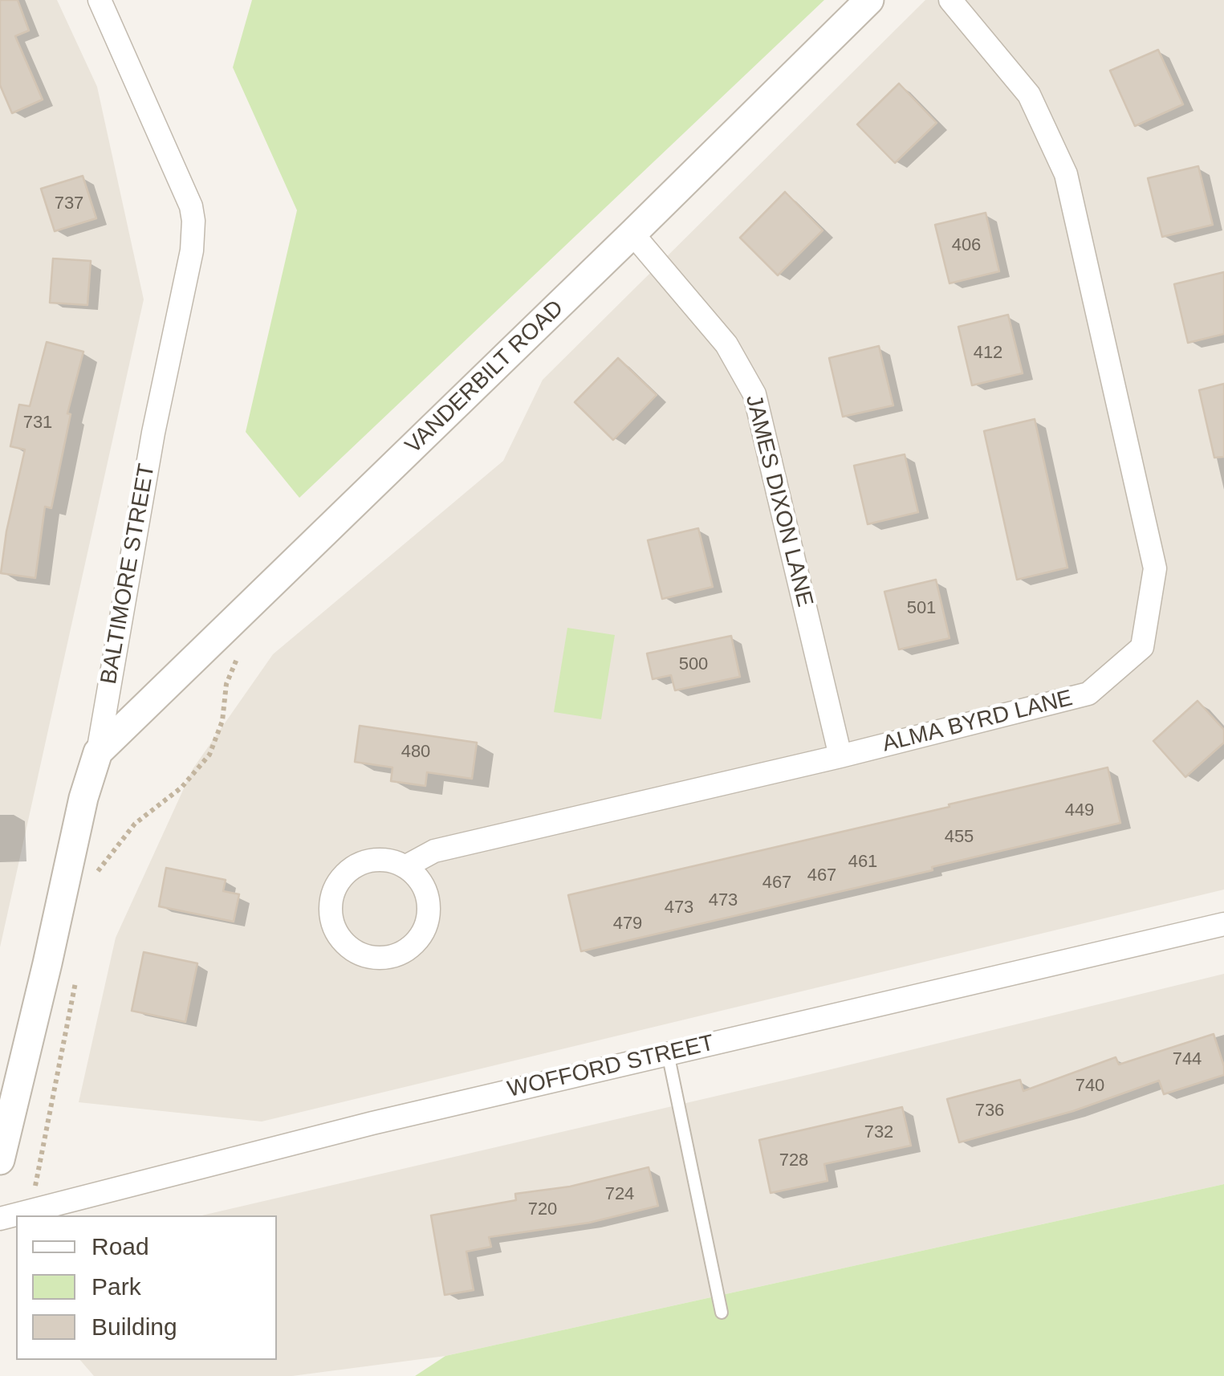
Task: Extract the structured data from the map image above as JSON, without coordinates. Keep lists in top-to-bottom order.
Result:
{
  "streets": {
    "street": [
      "VANDERBILT ROAD",
      "JAMES DIXON LANE",
      "BALTIMORE STREET",
      "ALMA BYRD LANE",
      "WOFFORD STREET"
    ]
  },
  "crossings": [
    ["VANDERBILT ROAD", "JAMES DIXON LANE"],
    ["VANDERBILT ROAD", "BALTIMORE STREET"],
    ["JAMES DIXON LANE", "ALMA BYRD LANE"]
  ],
  "house_numbers": [
    "737",
    "406",
    "412",
    "731",
    "501",
    "500",
    "480",
    "449",
    "455",
    "461",
    "467",
    "467",
    "473",
    "473",
    "479",
    "744",
    "740",
    "736",
    "732",
    "728",
    "724",
    "720"
  ],
  "legend": ["Road", "Park", "Building"]
}
